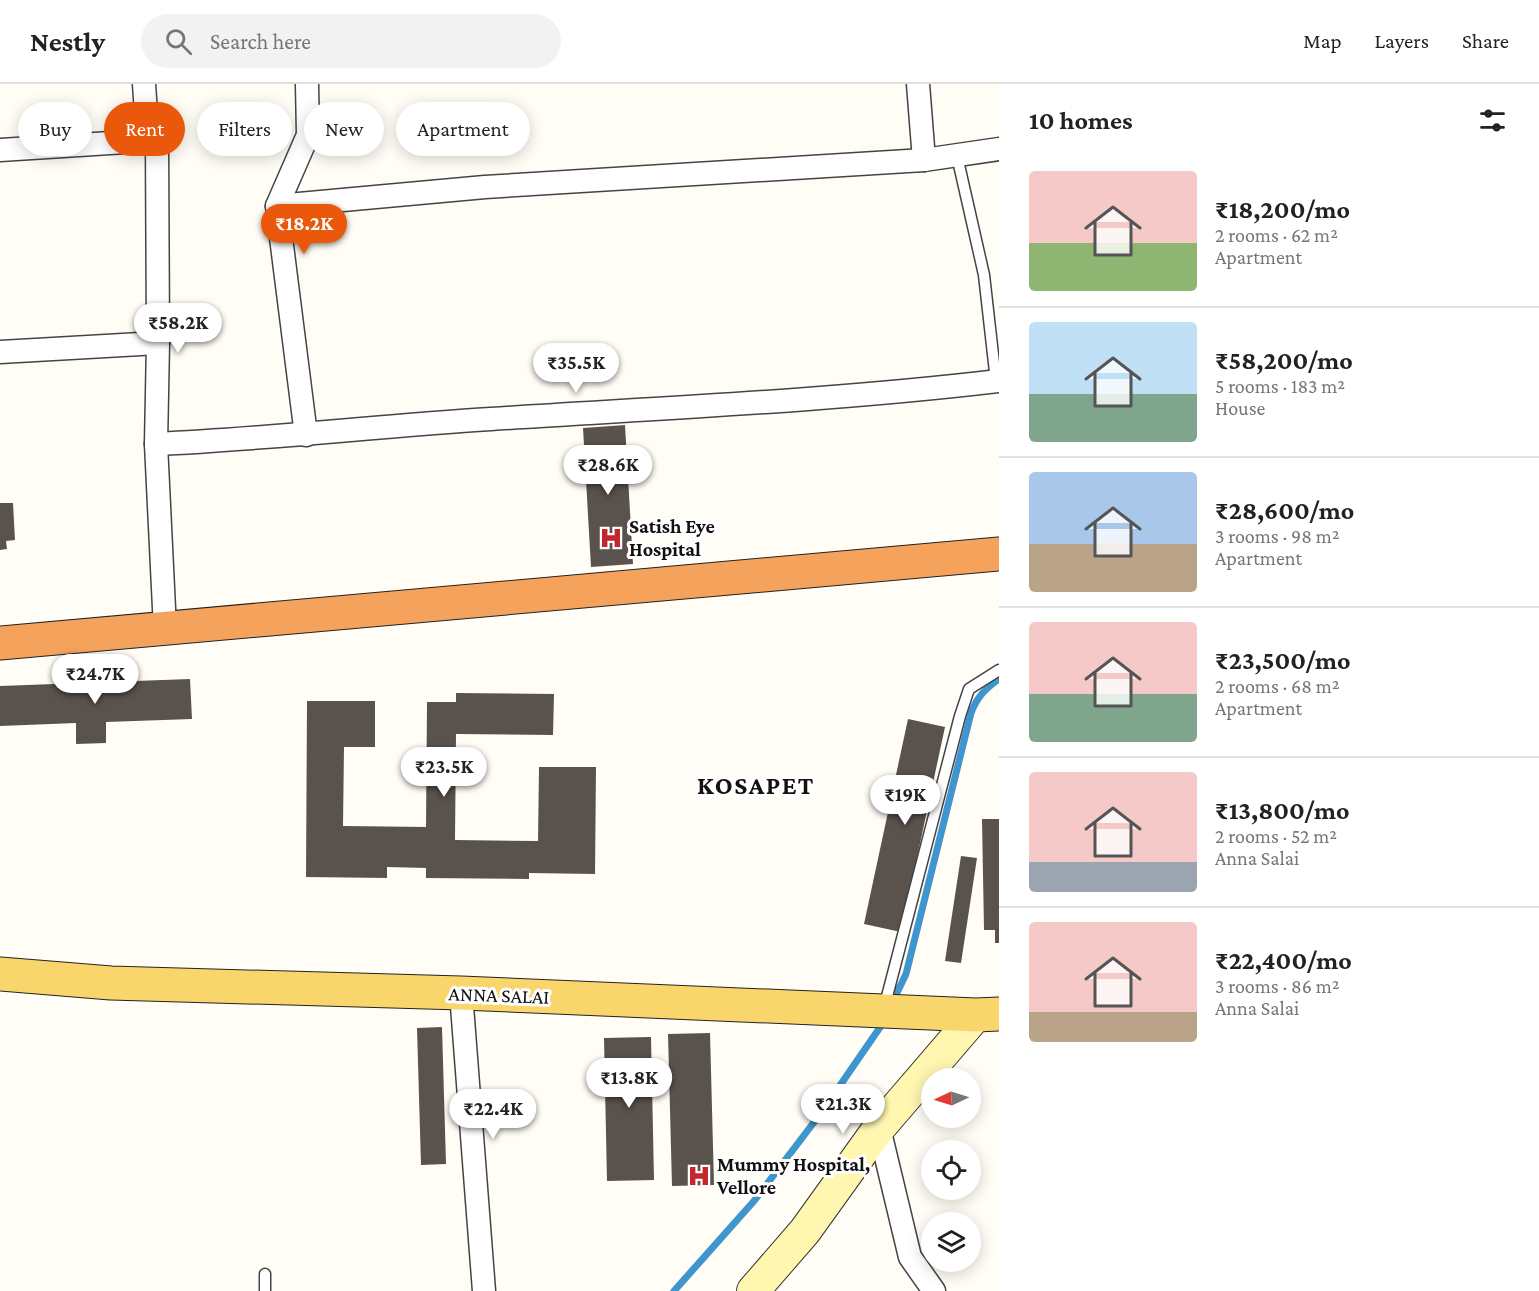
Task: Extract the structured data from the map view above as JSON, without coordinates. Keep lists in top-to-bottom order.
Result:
{
  "streets": {
    "main road": ["ANNA SALAI"]
  },
  "districts": ["KOSAPET"],
  "places": {
    "hospital": ["Satish Eye Hospital", "Mummy Hospital, Vellore"]
  },
  "north": "left",
  "page": {
    "header": "Nestly",
    "search": "Search here",
    "nav": ["Map", "Layers", "Share"],
    "heading": "10 homes",
    "chip": [
      "Buy",
      "Rent",
      "Filters",
      "New",
      "Apartment"
    ],
    "list": [
      {
        "name": "₹18,200/mo",
        "note": "2 rooms · 62 m² · Apartment"
      },
      {
        "name": "₹58,200/mo",
        "note": "5 rooms · 183 m² · House"
      },
      {
        "name": "₹28,600/mo",
        "note": "3 rooms · 98 m² · Apartment"
      },
      {
        "name": "₹23,500/mo",
        "note": "2 rooms · 68 m² · Apartment"
      },
      {
        "name": "₹13,800/mo",
        "note": "2 rooms · 52 m² · Anna Salai"
      },
      {
        "name": "₹22,400/mo",
        "note": "3 rooms · 86 m² · Anna Salai"
      }
    ],
    "price": [
      "₹18.2K",
      "₹58.2K",
      "₹35.5K",
      "₹28.6K",
      "₹24.7K",
      "₹23.5K",
      "₹19K",
      "₹13.8K",
      "₹21.3K",
      "₹22.4K"
    ]
  }
}
